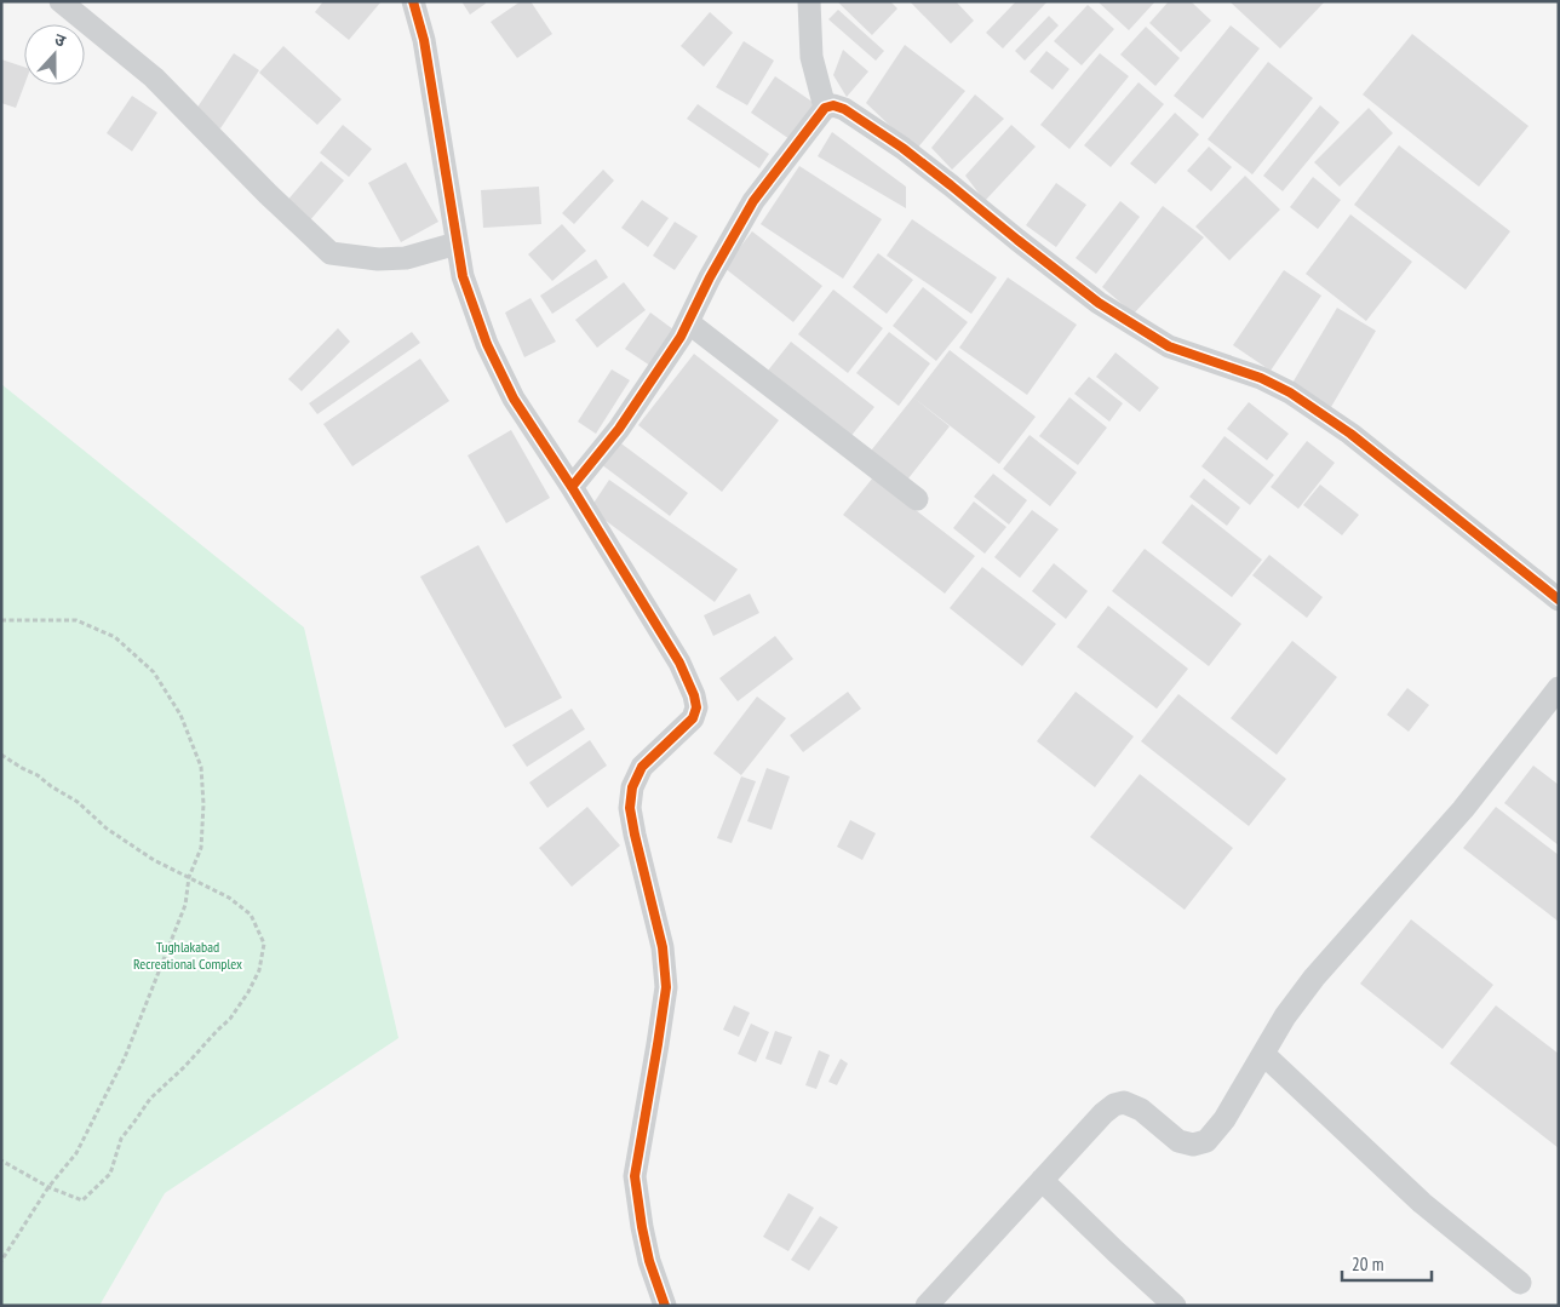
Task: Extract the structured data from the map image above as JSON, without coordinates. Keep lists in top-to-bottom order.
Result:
{
  "parks": ["Tughlakabad Recreational Complex"],
  "scale_bar": "20 m",
  "north": "top"
}
